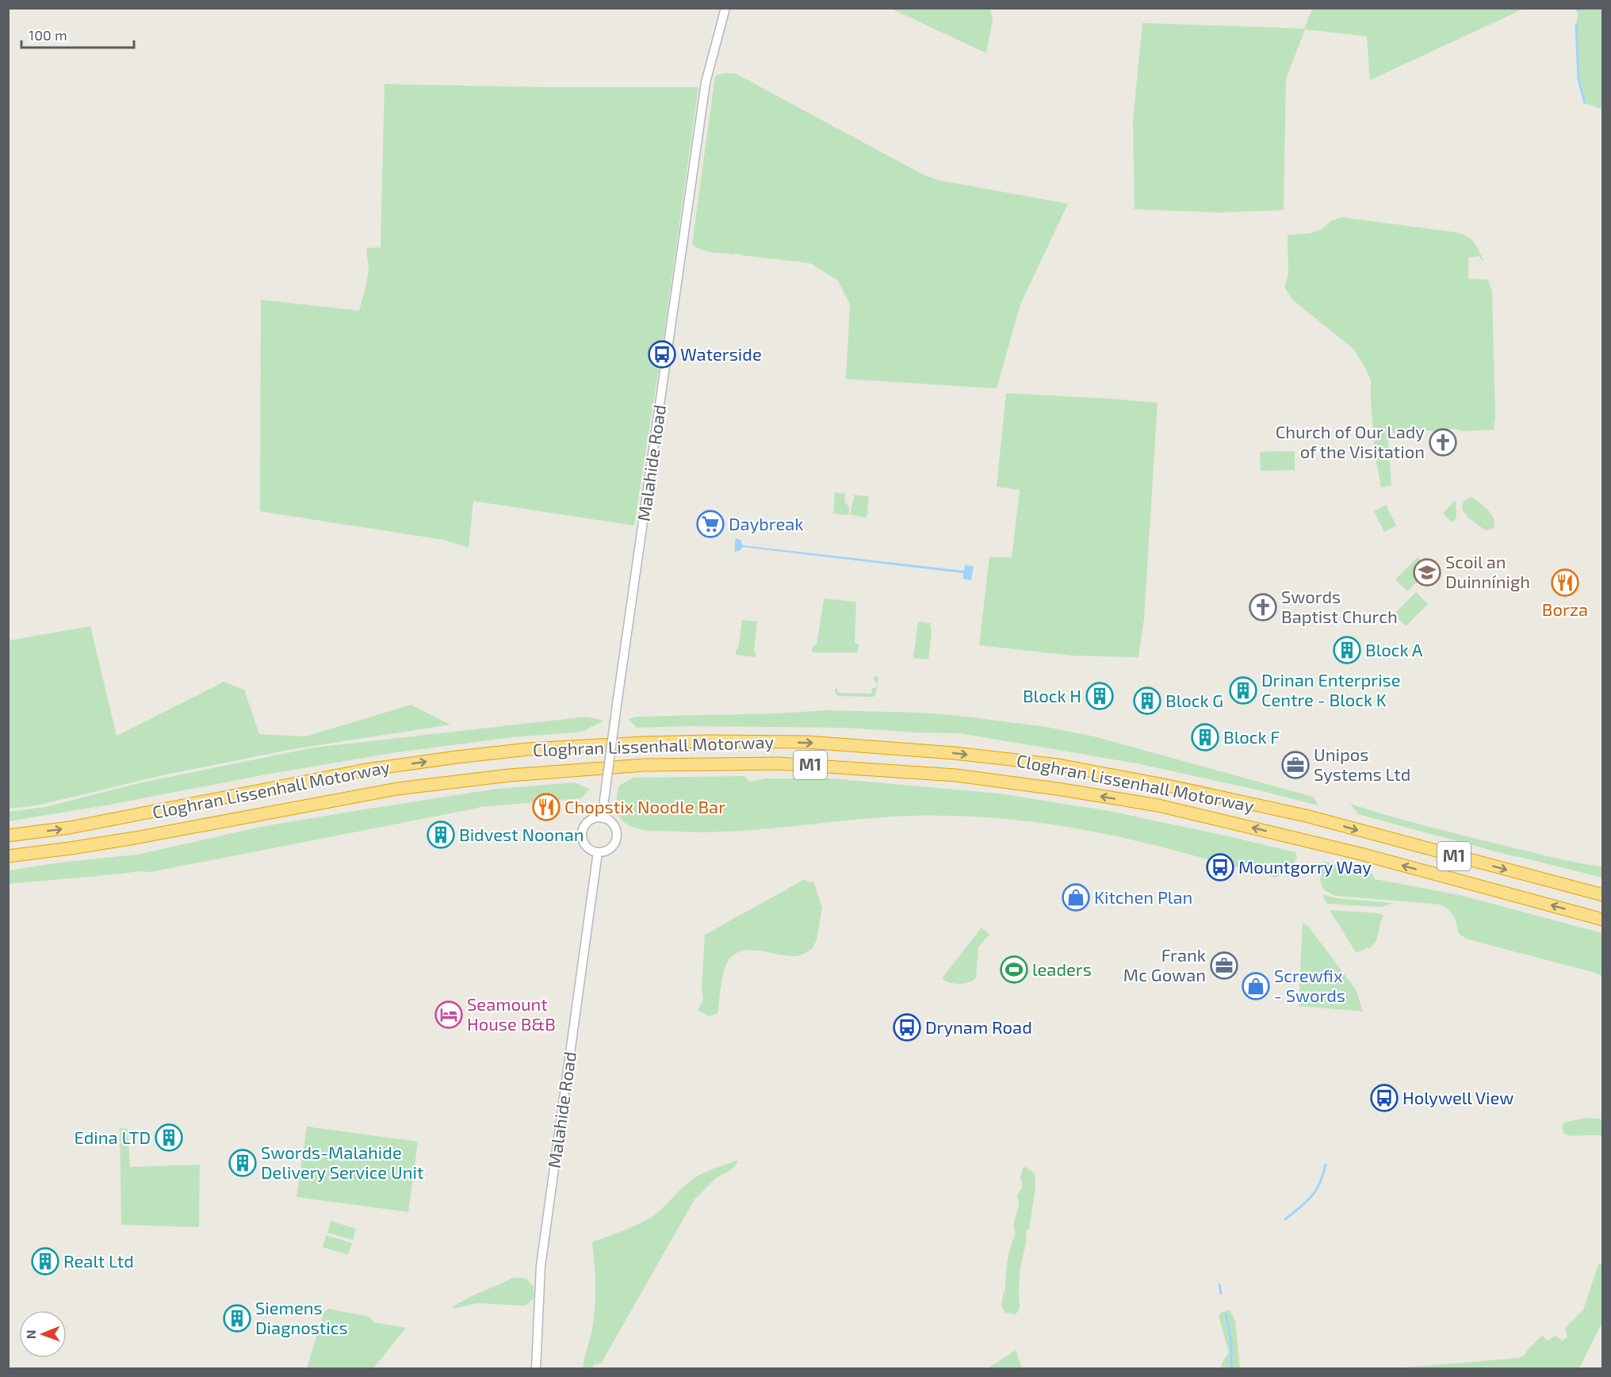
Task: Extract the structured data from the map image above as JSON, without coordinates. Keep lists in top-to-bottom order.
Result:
{
  "streets": {
    "highway": ["Cloghran Lissenhall Motorway", "M1"],
    "main road": ["Malahide Road"]
  },
  "places": {
    "bus stop": [
      "Waterside",
      "Mountgorry Way",
      "Drynam Road",
      "Holywell View"
    ],
    "church": ["Church of Our Lady of the Visitation", "Swords Baptist Church"],
    "supermarket": ["Daybreak"],
    "school or university": ["Scoil an Duinnínigh"],
    "restaurant": ["Borza", "Chopstix Noodle Bar"],
    "building": [
      "Block A",
      "Drinan Enterprise Centre - Block K",
      "Block H",
      "Block G",
      "Block F",
      "Bidvest Noonan",
      "Edina LTD",
      "Swords-Malahide Delivery Service Unit",
      "Realt Ltd",
      "Siemens Diagnostics"
    ],
    "office": ["Unipos Systems Ltd", "Frank Mc Gowan"],
    "shop": ["Kitchen Plan", "Screwfix - Swords"],
    "sports": ["leaders"],
    "hotel": ["Seamount House B&B"]
  },
  "scale_bar": "100 m",
  "north": "left"
}
